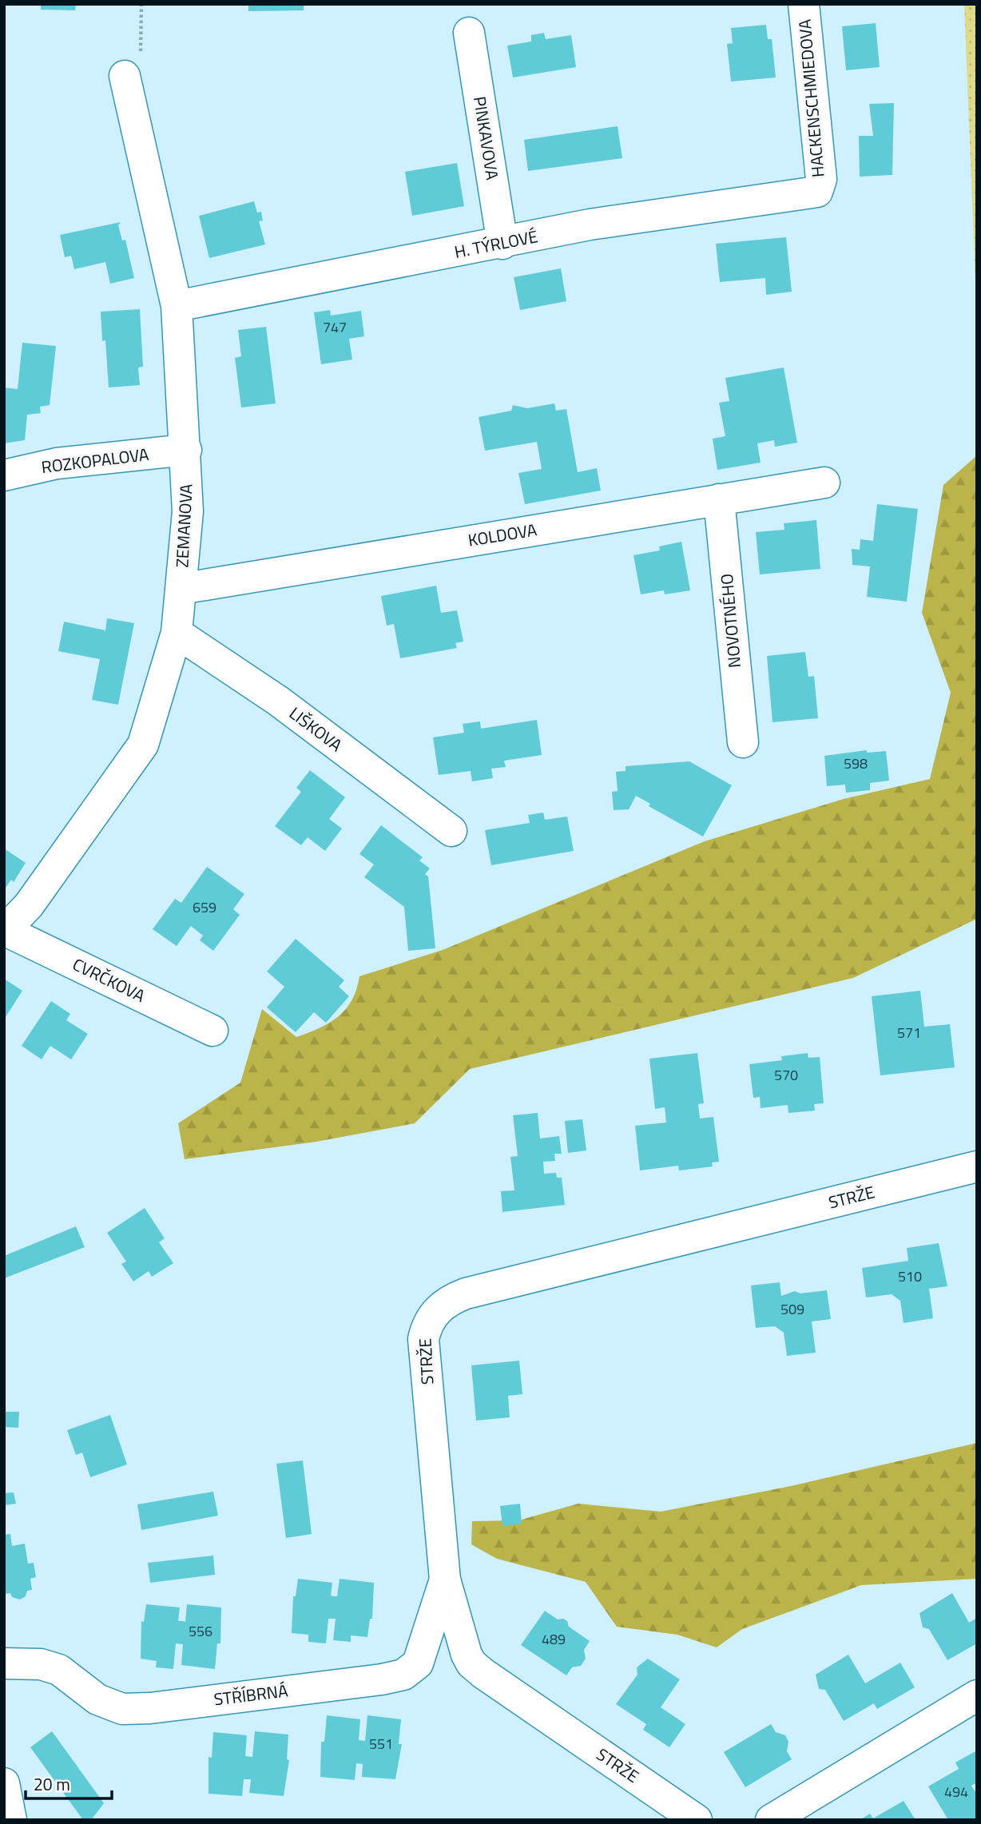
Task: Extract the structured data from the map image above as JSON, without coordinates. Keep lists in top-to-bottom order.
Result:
{
  "streets": {
    "street": [
      "HACKENSCHMIEDOVA",
      "PINKAVOVA",
      "H. TÝRLOVÉ",
      "ROZKOPALOVA",
      "ZEMANOVA",
      "KOLDOVA",
      "NOVOTNÉHO",
      "LIŠKOVA",
      "CVRČKOVA",
      "STRŽE",
      "STŘÍBRNÁ"
    ]
  },
  "crossings": [
    ["HACKENSCHMIEDOVA", "H. TÝRLOVÉ"],
    ["PINKAVOVA", "H. TÝRLOVÉ"],
    ["H. TÝRLOVÉ", "ZEMANOVA"],
    ["ROZKOPALOVA", "ZEMANOVA"],
    ["ZEMANOVA", "KOLDOVA"],
    ["ZEMANOVA", "LIŠKOVA"],
    ["ZEMANOVA", "CVRČKOVA"],
    ["KOLDOVA", "NOVOTNÉHO"],
    ["STRŽE", "STŘÍBRNÁ"]
  ],
  "house_numbers": [
    "747",
    "598",
    "659",
    "571",
    "570",
    "510",
    "509",
    "556",
    "489",
    "551",
    "494"
  ],
  "scale_bar": "20 m"
}
